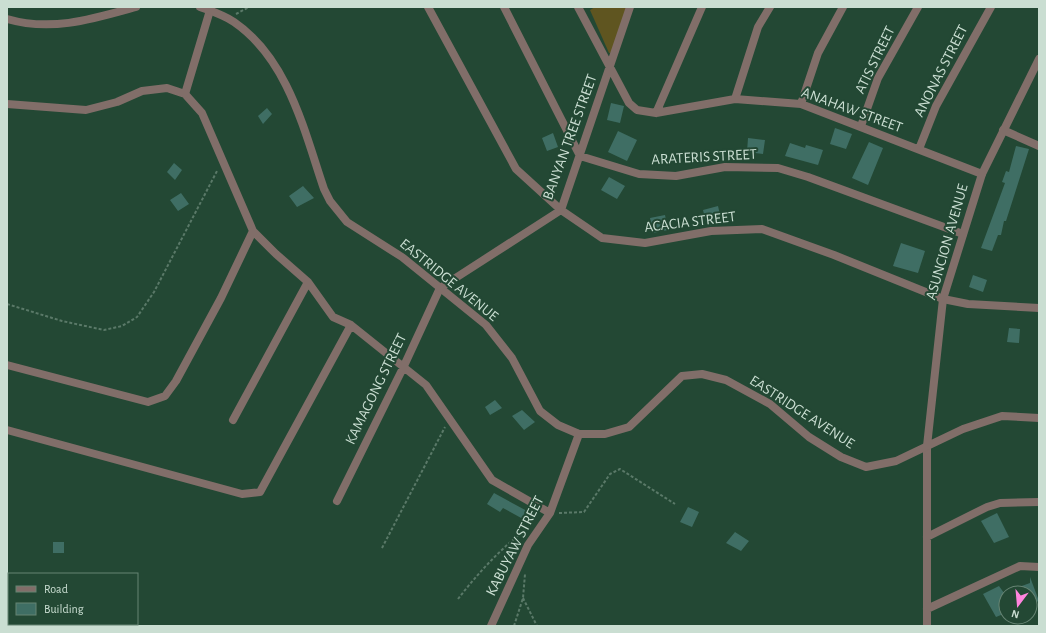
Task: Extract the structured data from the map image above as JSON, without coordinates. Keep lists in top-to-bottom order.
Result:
{
  "streets": {
    "street": [
      "ATIS STREET",
      "ANONAS STREET",
      "ANAHAW STREET",
      "BANYAN TREE STREET",
      "ARATERIS STREET",
      "ACACIA STREET",
      "ASUNCION AVENUE",
      "EASTRIDGE AVENUE",
      "KAMAGONG STREET",
      "KABUYAW STREET"
    ]
  },
  "crossings": [
    ["ATIS STREET", "ANAHAW STREET"],
    ["ANONAS STREET", "ANAHAW STREET"],
    ["ANAHAW STREET", "BANYAN TREE STREET"],
    ["ANAHAW STREET", "ASUNCION AVENUE"],
    ["BANYAN TREE STREET", "ARATERIS STREET"],
    ["BANYAN TREE STREET", "ACACIA STREET"],
    ["BANYAN TREE STREET", "EASTRIDGE AVENUE"],
    ["BANYAN TREE STREET", "KAMAGONG STREET"],
    ["ARATERIS STREET", "ASUNCION AVENUE"],
    ["ACACIA STREET", "ASUNCION AVENUE"],
    ["ASUNCION AVENUE", "EASTRIDGE AVENUE"],
    ["EASTRIDGE AVENUE", "KAMAGONG STREET"],
    ["EASTRIDGE AVENUE", "KABUYAW STREET"]
  ],
  "legend": ["Road", "Building"],
  "north": "bottom"
}
